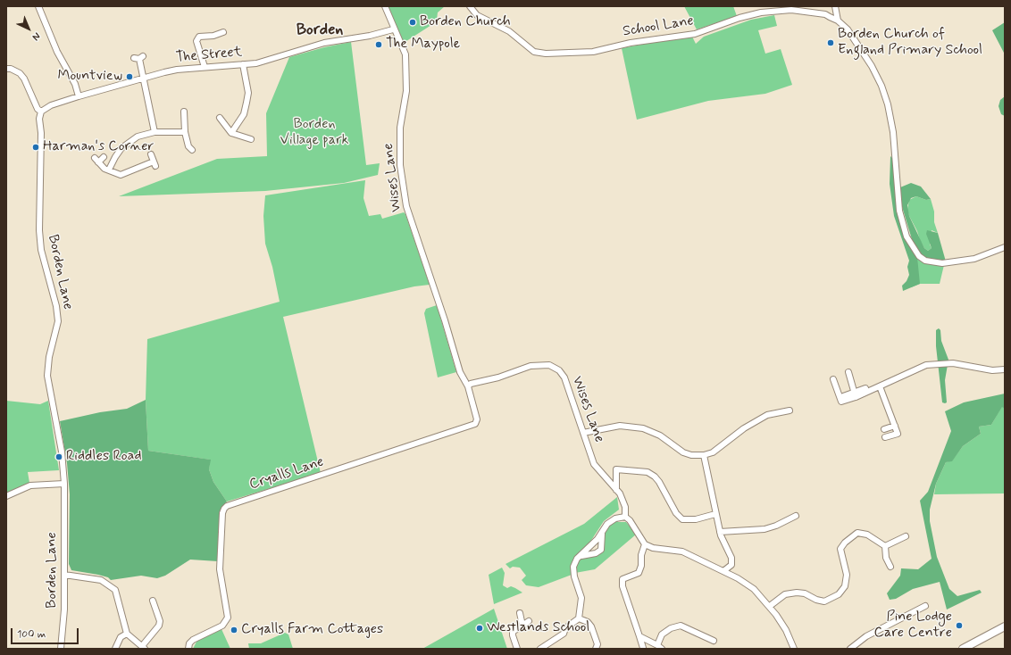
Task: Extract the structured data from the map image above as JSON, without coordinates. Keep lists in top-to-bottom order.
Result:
{
  "streets": {
    "street": [
      "School Lane",
      "The Street",
      "Wises Lane",
      "Borden Lane",
      "Cryalls Lane"
    ]
  },
  "crossings": [
    ["The Street", "Wises Lane"],
    ["The Street", "Borden Lane"],
    ["Wises Lane", "Cryalls Lane"]
  ],
  "districts": ["Borden"],
  "parks": ["Borden Village park"],
  "places": [
    "Borden Church",
    "Borden Church of England Primary School",
    "The Maypole",
    "Mountview",
    "Harman's Corner",
    "Riddles Road",
    "Pine Lodge Care Centre",
    "Westlands School",
    "Cryalls Farm Cottages"
  ],
  "scale_bar": "100 m",
  "north": "bottom right"
}
